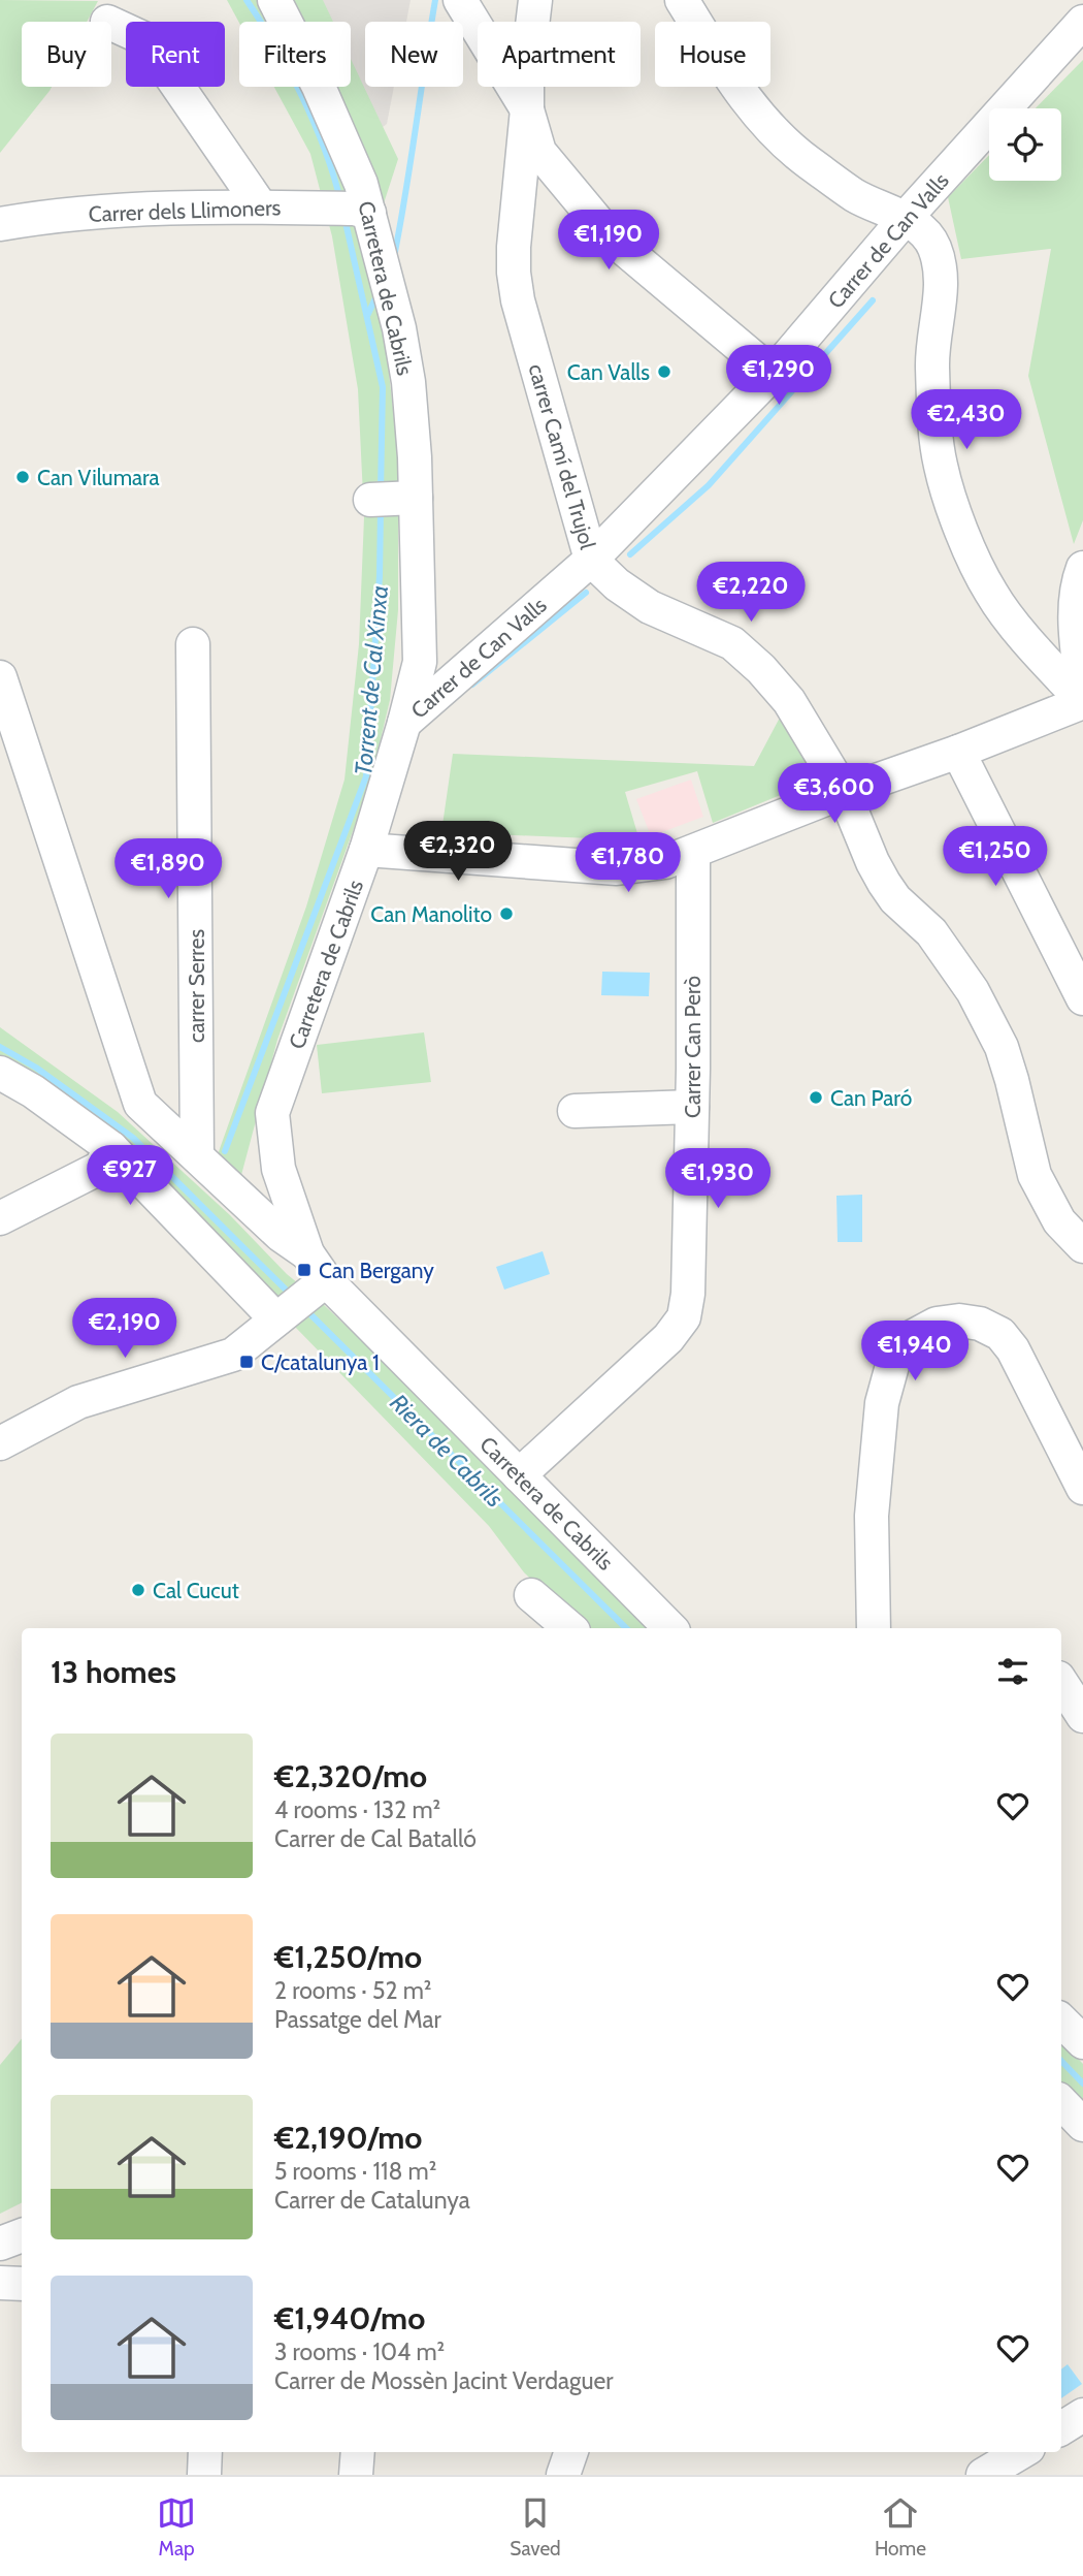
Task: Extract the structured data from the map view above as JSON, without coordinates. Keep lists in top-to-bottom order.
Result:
{
  "streets": {
    "street": [
      "Carrer dels Llimoners",
      "Carrer de Can Valls",
      "Carretera de Cabrils",
      "carrer Camí del Trujol",
      "carrer Serres",
      "Carrer Can Però"
    ]
  },
  "crossings": [
    ["Carrer dels Llimoners", "Carretera de Cabrils"],
    ["Carrer de Can Valls", "Carretera de Cabrils"],
    ["Carrer de Can Valls", "carrer Camí del Trujol"],
    ["Carretera de Cabrils", "Carrer Can Però"]
  ],
  "water": ["Torrent de Cal Xinxa", "Riera de Cabrils"],
  "places": {
    "other": [
      "Can Valls",
      "Can Vilumara",
      "Can Manolito",
      "Can Paró",
      "Cal Cucut"
    ],
    "transit": ["Can Bergany", "C/catalunya 1"]
  },
  "page": {
    "chip": [
      "Buy",
      "Rent",
      "Filters",
      "New",
      "Apartment",
      "House"
    ],
    "price": [
      "€1,190",
      "€1,290",
      "€2,430",
      "€2,220",
      "€3,600",
      "€2,320",
      "€1,250",
      "€1,780",
      "€1,890",
      "€927",
      "€1,930",
      "€2,190",
      "€1,940"
    ],
    "heading": "13 homes",
    "list": [
      {
        "name": "€2,320/mo",
        "note": "4 rooms · 132 m² · Carrer de Cal Batalló"
      },
      {
        "name": "€1,250/mo",
        "note": "2 rooms · 52 m² · Passatge del Mar"
      },
      {
        "name": "€2,190/mo",
        "note": "5 rooms · 118 m² · Carrer de Catalunya"
      },
      {
        "name": "€1,940/mo",
        "note": "3 rooms · 104 m² · Carrer de Mossèn Jacint Verdaguer"
      }
    ],
    "tabs": ["Map", "Saved", "Home"]
  }
}
